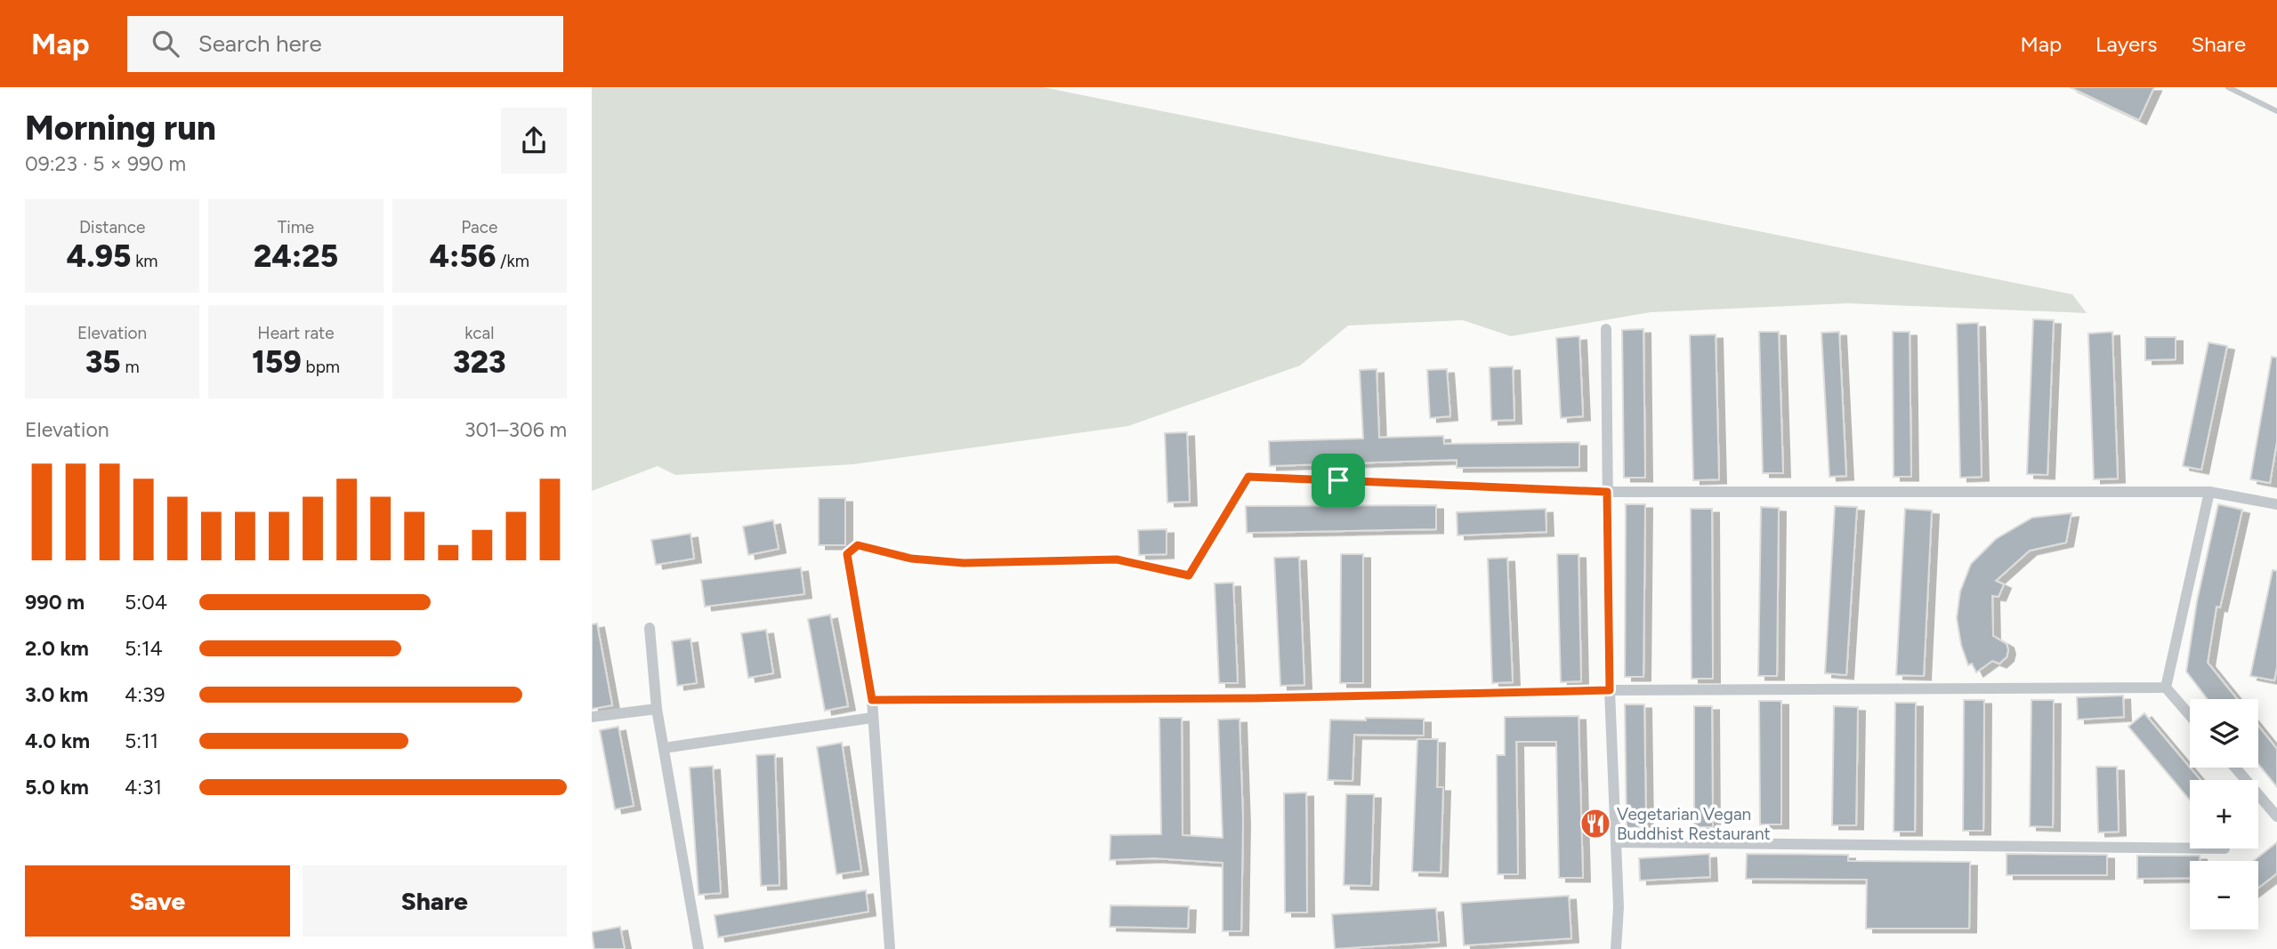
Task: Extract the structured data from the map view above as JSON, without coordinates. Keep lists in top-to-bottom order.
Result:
{
  "places": {
    "restaurant": ["Vegetarian Vegan Buddhist Restaurant"]
  },
  "page": {
    "header": "Map",
    "search": "Search here",
    "nav": ["Map", "Layers", "Share"],
    "heading": ["Morning run", "09:23 · 5 × 990 m"],
    "stats": [
      ["Distance", "4.95 km"],
      ["Time", "24:25"],
      ["Pace", "4:56 /km"],
      ["Elevation", "35 m"],
      ["Heart rate", "159 bpm"],
      ["kcal", "323"]
    ],
    "chart": ["Elevation", "301–306 m"],
    "list": [
      {
        "name": "990 m",
        "note": "5:04"
      },
      {
        "name": "2.0 km",
        "note": "5:14"
      },
      {
        "name": "3.0 km",
        "note": "4:39"
      },
      {
        "name": "4.0 km",
        "note": "5:11"
      },
      {
        "name": "5.0 km",
        "note": "4:31"
      }
    ],
    "map_buttons": ["+", "−"],
    "buttons": ["Save", "Share"]
  }
}
